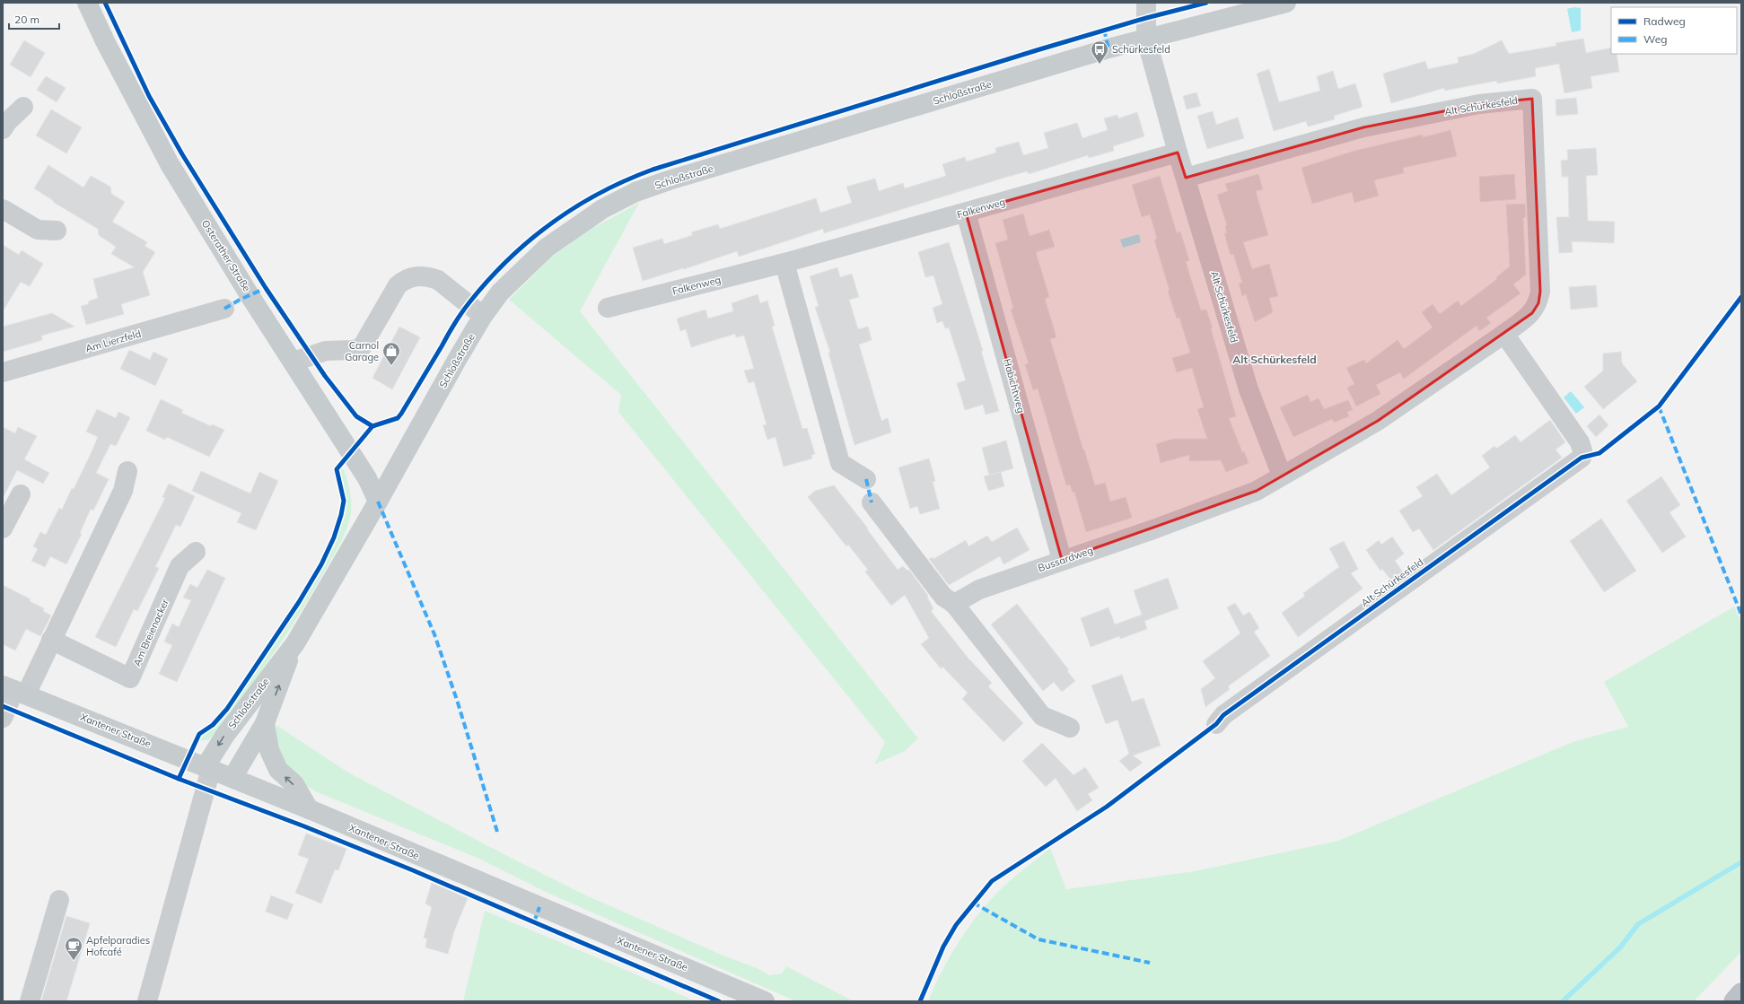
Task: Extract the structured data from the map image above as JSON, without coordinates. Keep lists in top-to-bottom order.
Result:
{
  "streets": {
    "main road": ["Schloßstraße", "Osterather Straße", "Xantener Straße"],
    "street": [
      "Alt Schürkesfeld",
      "Falkenweg",
      "Am Lierzfeld",
      "Habichtweg",
      "Bussardweg",
      "Am Breienacker"
    ]
  },
  "crossings": [
    ["Schloßstraße", "Alt Schürkesfeld"],
    ["Schloßstraße", "Osterather Straße"],
    ["Schloßstraße", "Xantener Straße"],
    ["Alt Schürkesfeld", "Falkenweg"],
    ["Alt Schürkesfeld", "Bussardweg"],
    ["Falkenweg", "Habichtweg"],
    ["Habichtweg", "Bussardweg"]
  ],
  "districts": ["Alt Schürkesfeld"],
  "places": {
    "bus stop": ["Schürkesfeld"],
    "shop": ["Carnol Garage"],
    "cafe": ["Apfelparadies Hofcafé"]
  },
  "legend": ["Radweg", "Weg"],
  "scale_bar": "20 m"
}
